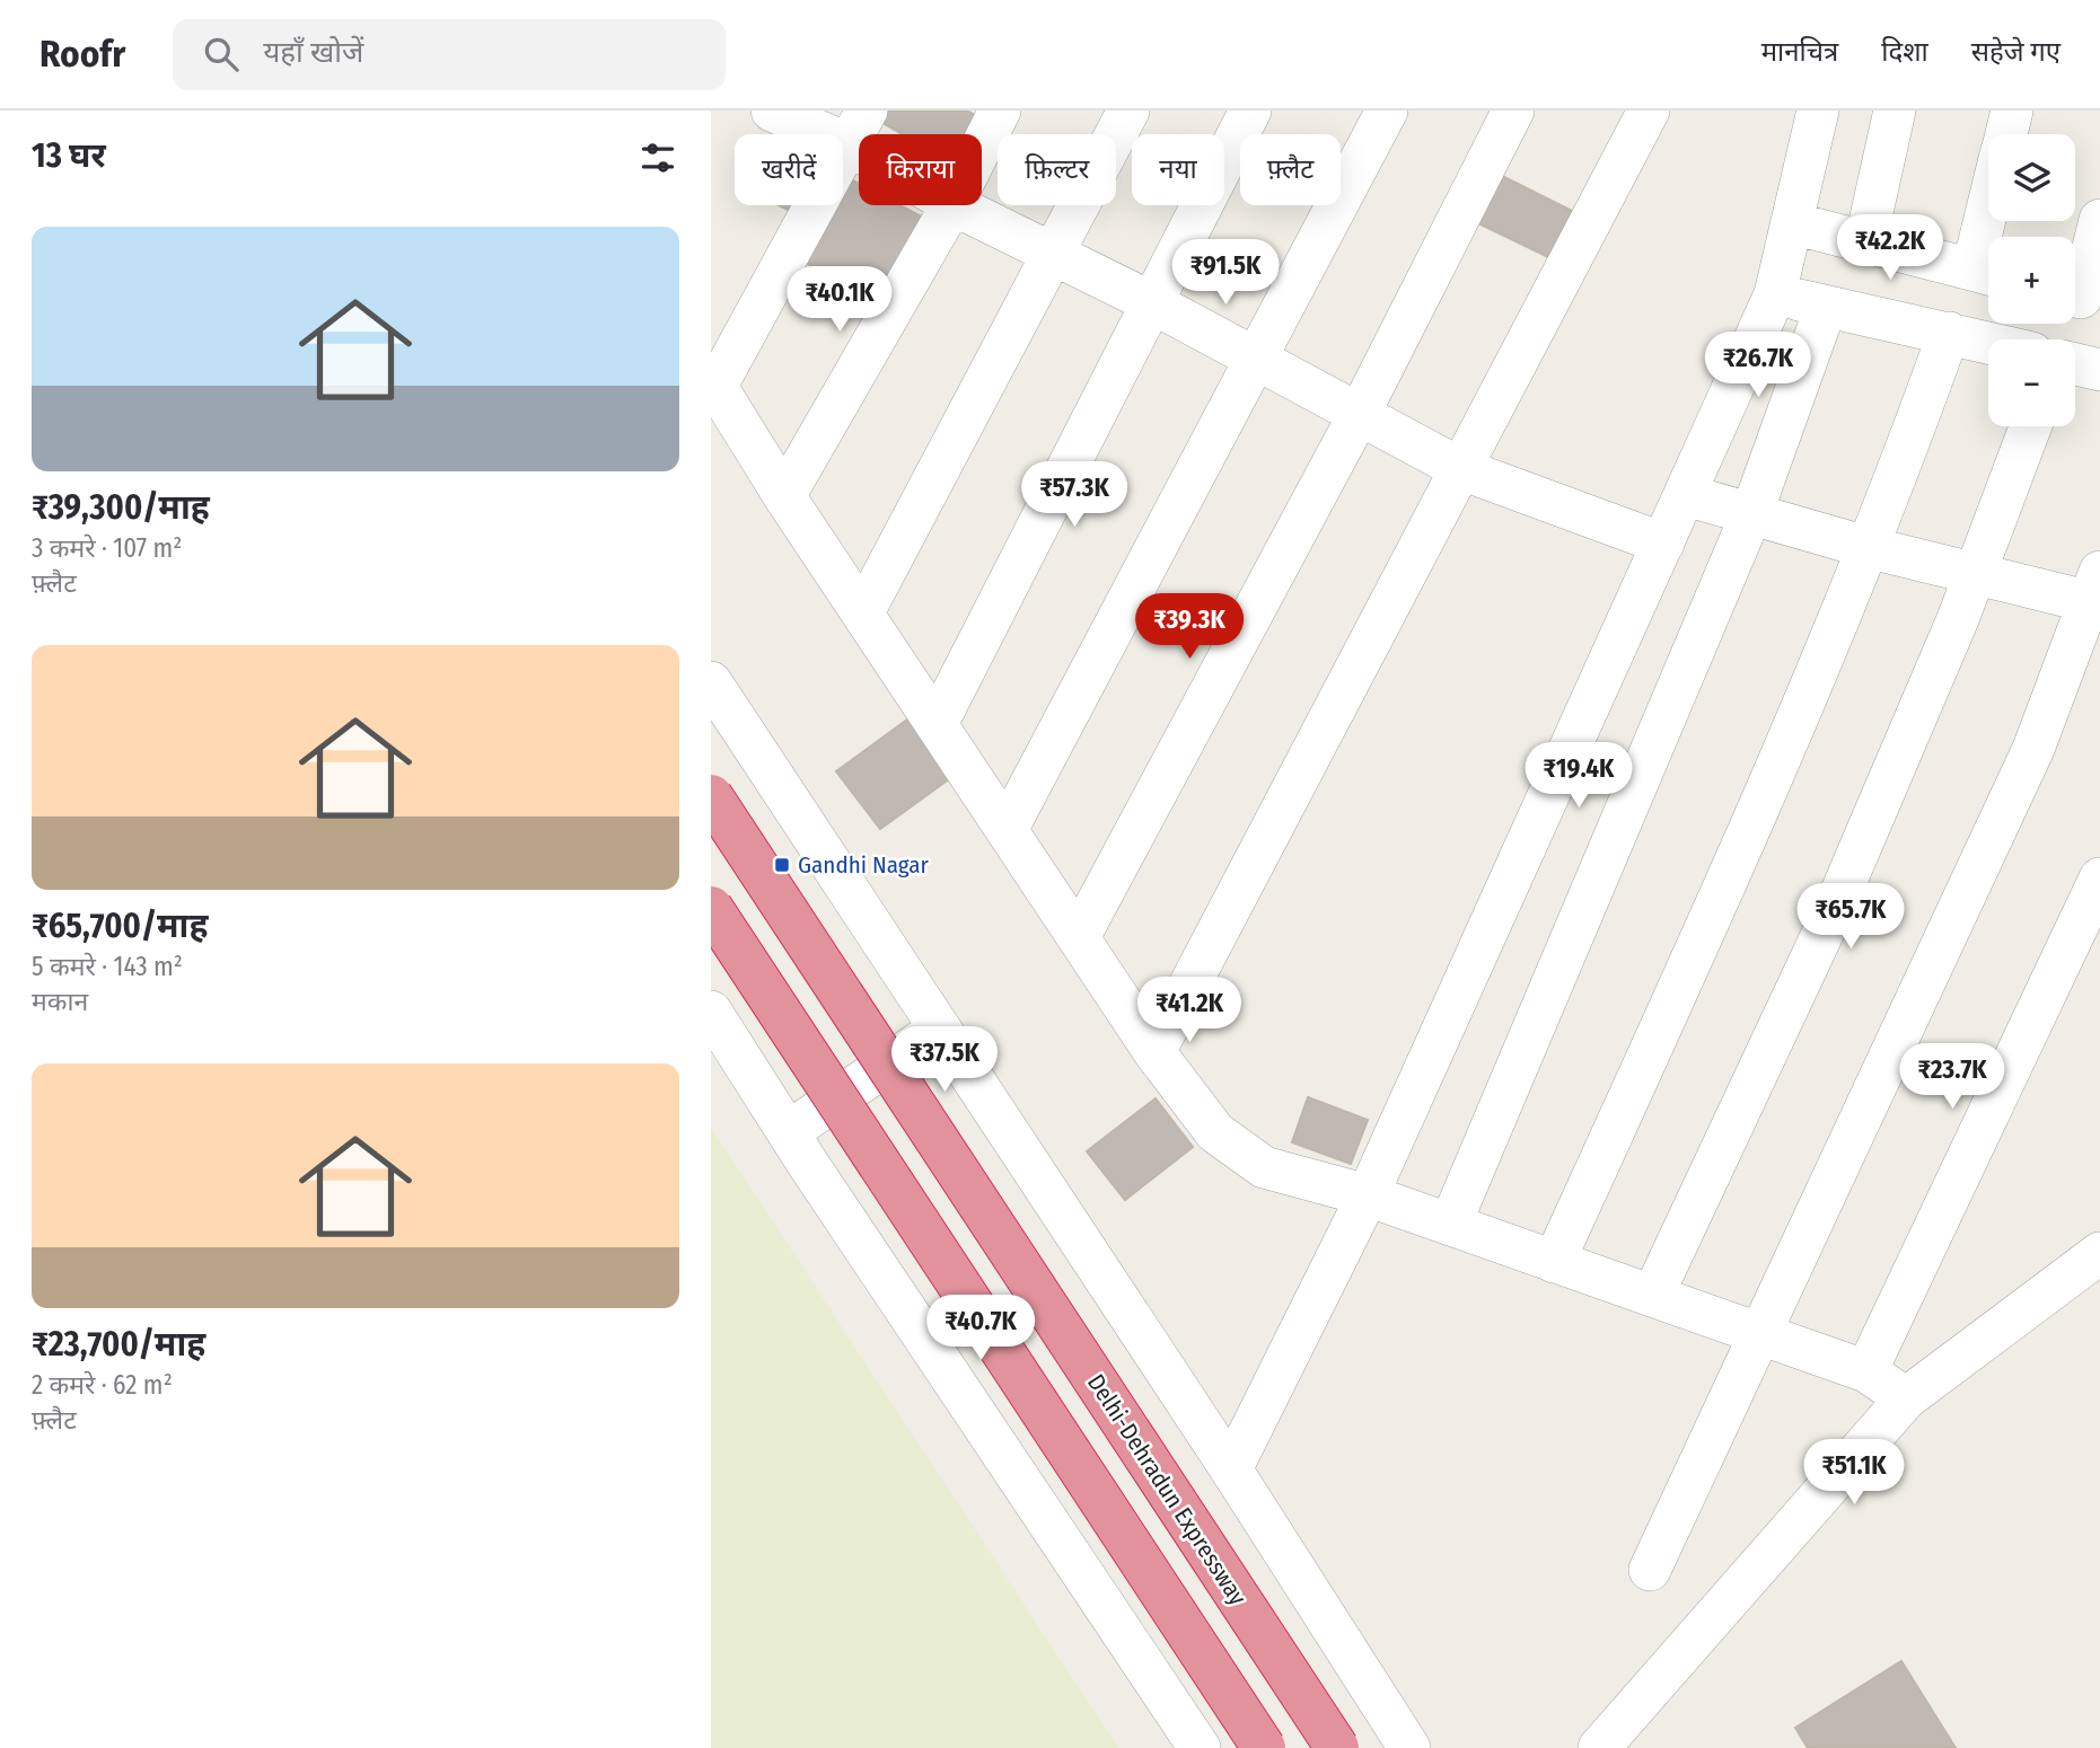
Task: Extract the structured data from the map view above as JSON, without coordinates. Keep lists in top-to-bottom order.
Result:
{
  "streets": {
    "highway": ["Delhi-Dehradun Expressway"]
  },
  "places": {
    "transit": ["Gandhi Nagar"]
  },
  "page": {
    "header": "Roofr",
    "search": "यहाँ खोजें",
    "nav": ["मानचित्र", "दिशा", "सहेजे गए"],
    "heading": "13 घर",
    "map_buttons": ["+", "−"],
    "chip": [
      "खरीदें",
      "किराया",
      "फ़िल्टर",
      "नया",
      "फ़्लैट"
    ],
    "list": [
      {
        "name": "₹39,300/माह",
        "note": "3 कमरे · 107 m² · फ़्लैट"
      },
      {
        "name": "₹65,700/माह",
        "note": "5 कमरे · 143 m² · मकान"
      },
      {
        "name": "₹23,700/माह",
        "note": "2 कमरे · 62 m² · फ़्लैट"
      }
    ],
    "price": [
      "₹42.2K",
      "₹91.5K",
      "₹40.1K",
      "₹26.7K",
      "₹57.3K",
      "₹39.3K",
      "₹19.4K",
      "₹65.7K",
      "₹41.2K",
      "₹37.5K",
      "₹23.7K",
      "₹40.7K",
      "₹51.1K"
    ]
  }
}
